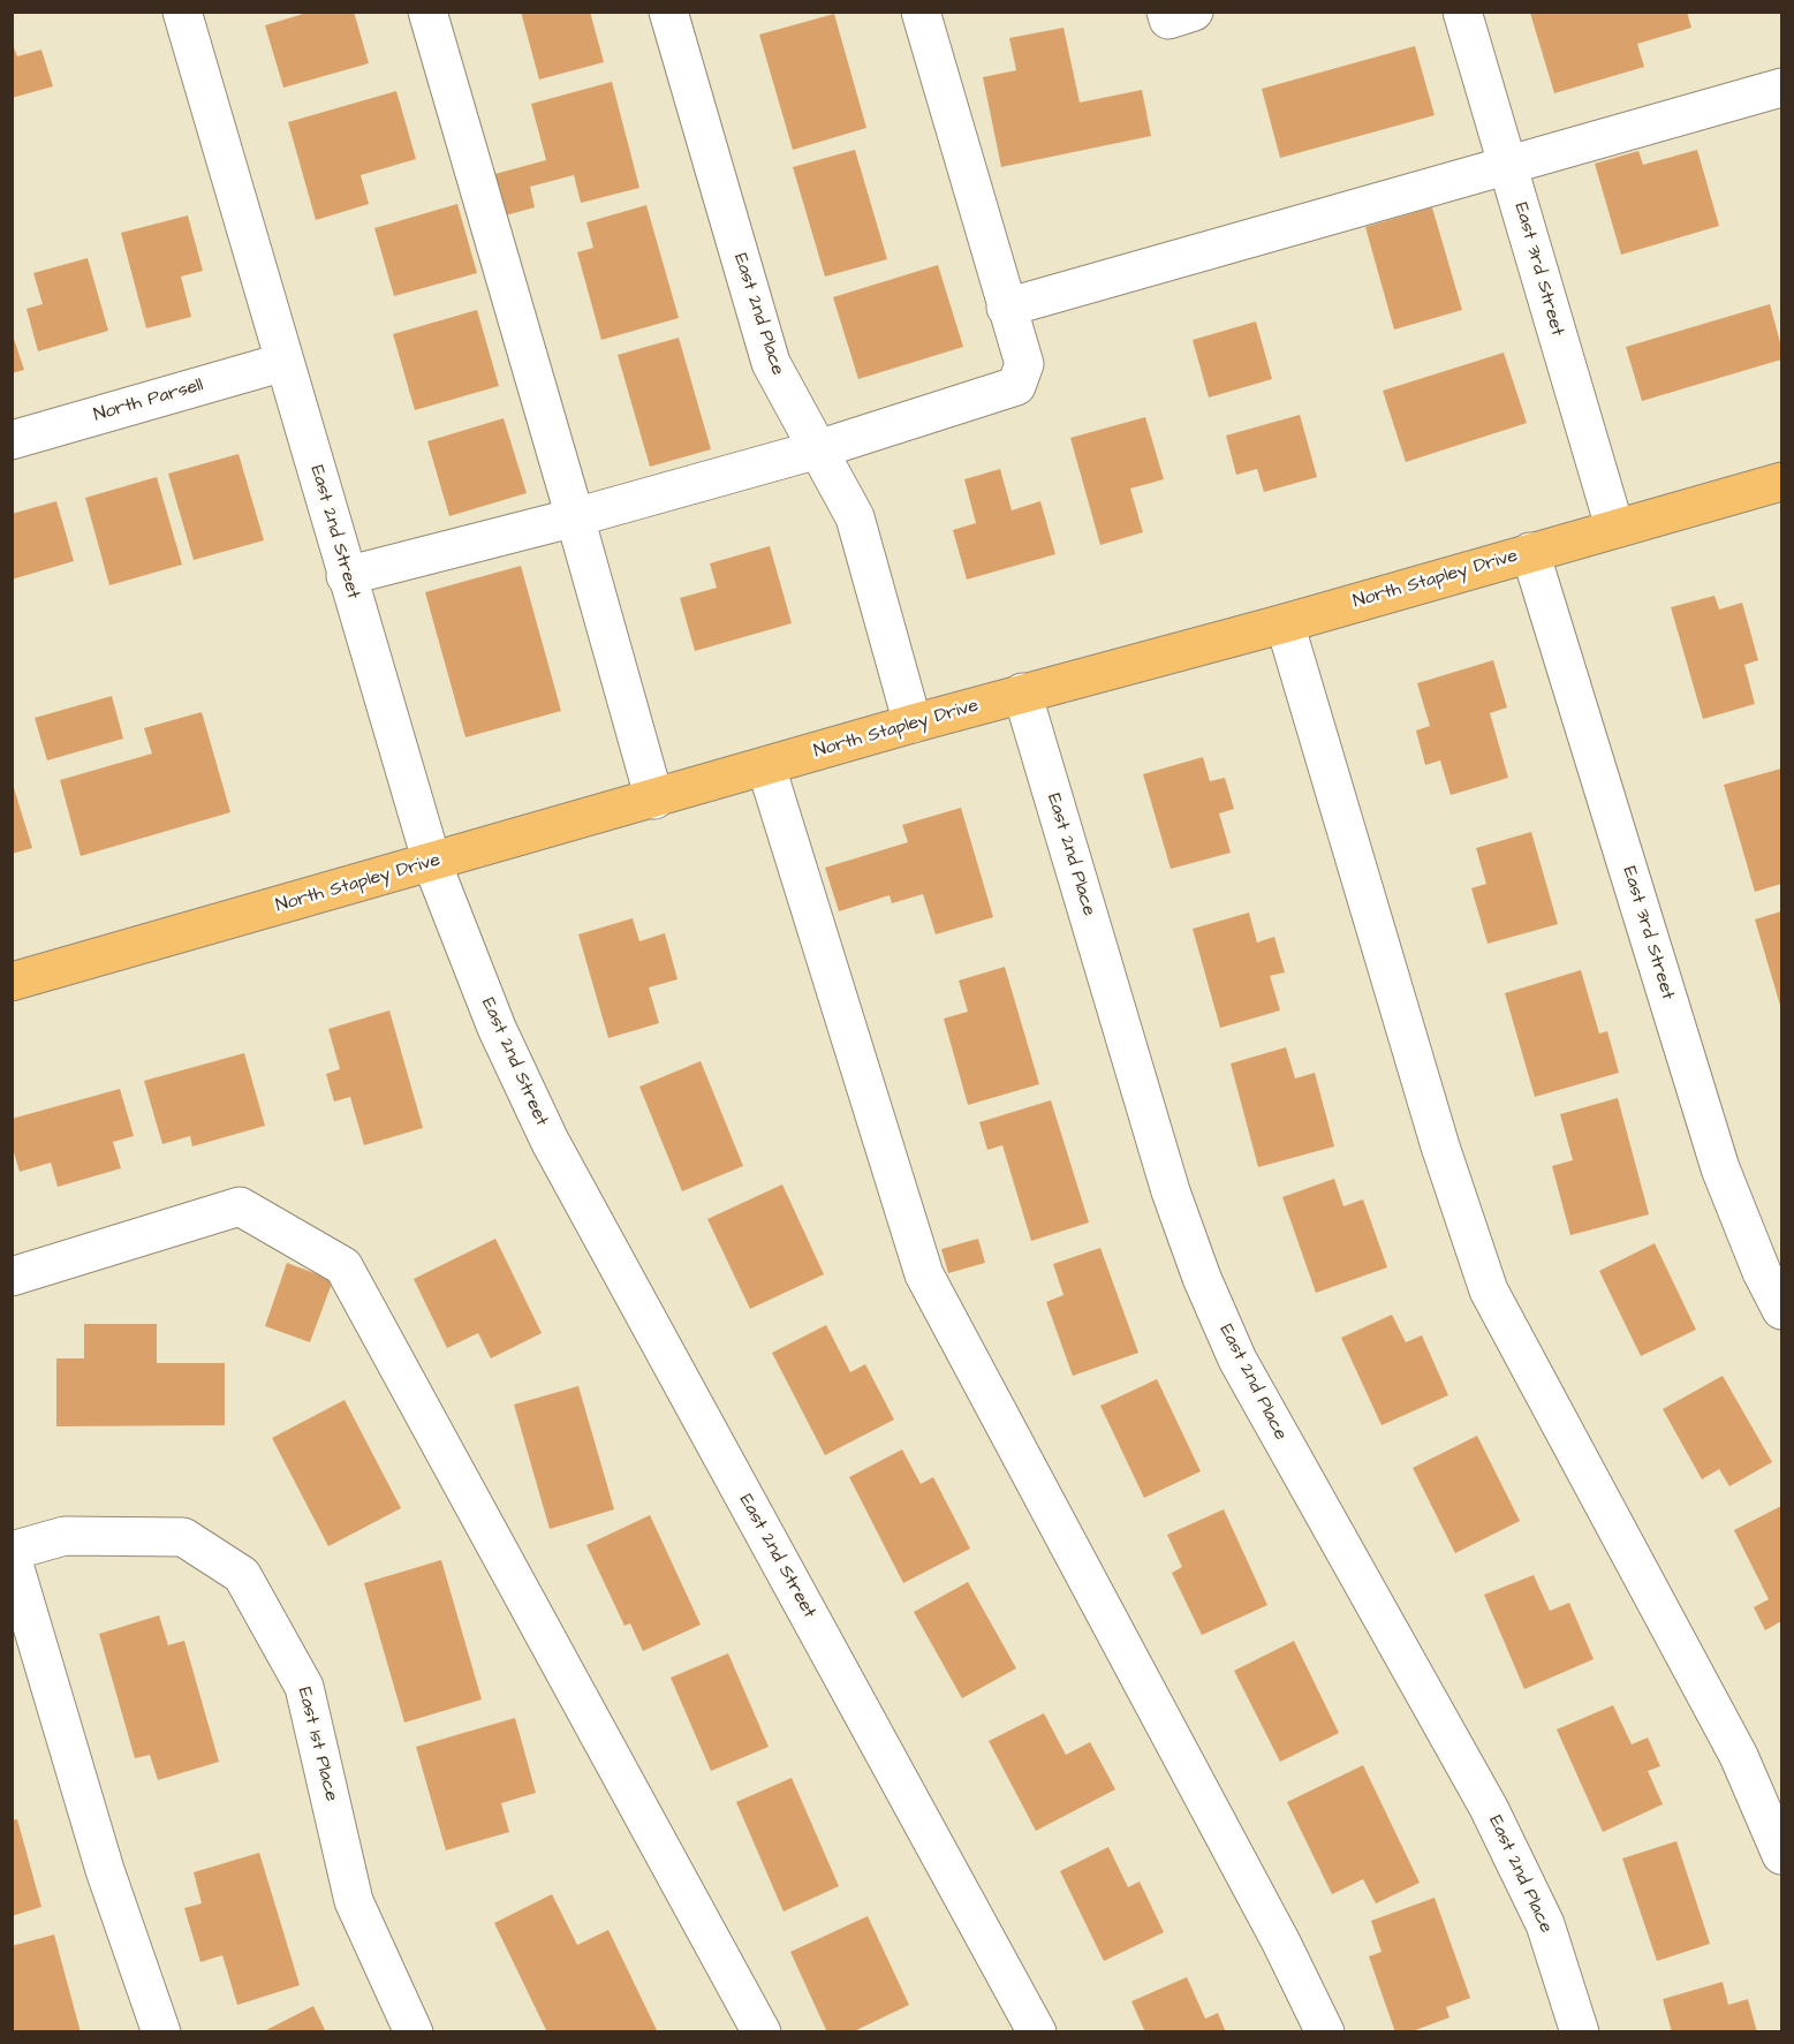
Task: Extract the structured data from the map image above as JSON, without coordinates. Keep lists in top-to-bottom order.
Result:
{
  "streets": {
    "main road": ["North Stapley Drive"],
    "street": [
      "East 3rd Street",
      "East 2nd Place",
      "North Parsell",
      "East 2nd Street",
      "East 1st Place"
    ]
  },
  "crossings": [
    ["East 3rd Street", "North Stapley Drive"],
    ["East 2nd Place", "North Stapley Drive"],
    ["North Parsell", "East 2nd Street"],
    ["East 2nd Street", "North Stapley Drive"]
  ]
}
